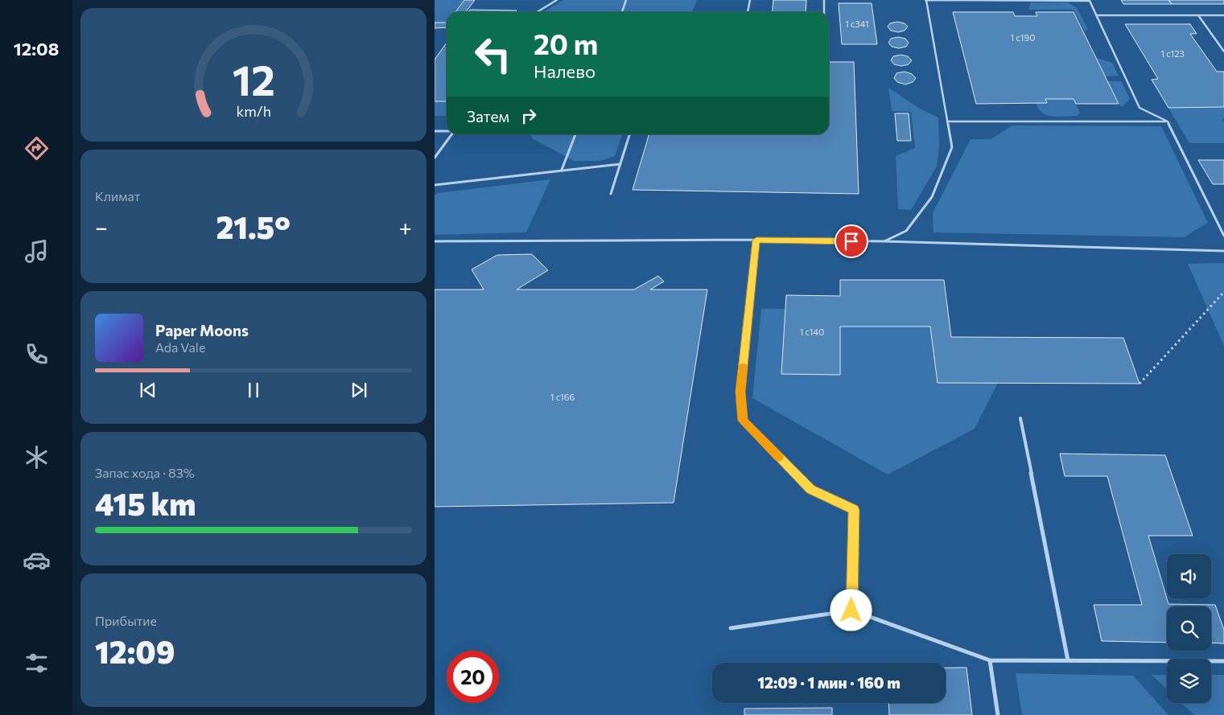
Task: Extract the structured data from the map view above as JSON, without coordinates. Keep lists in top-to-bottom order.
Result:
{
  "house_numbers": [
    "1 с341",
    "1 с190",
    "1 с123",
    "1 с140",
    "1 с166"
  ],
  "page": {
    "tabs": "12:08",
    "turn": ["20 m", "Налево"],
    "then": "Затем",
    "tile": [
      "Климат",
      ["Запас хода · 83%", "415 km"],
      ["Прибытие", "12:09"]
    ],
    "heat": ["−", "21.5°", "+"],
    "song": ["Paper Moons", "Ada Vale"],
    "limit": "20",
    "trip": "12:09 · 1 мин · 160 m",
    "gauge": ["12", "km/h"]
  }
}
